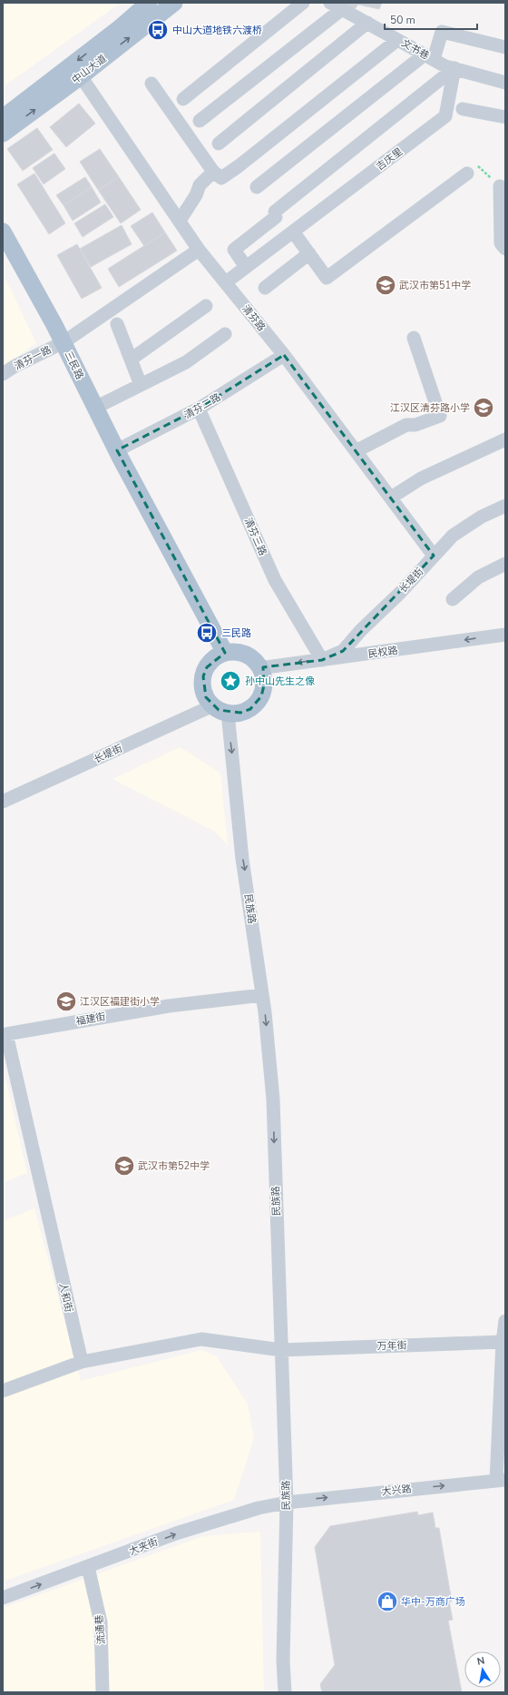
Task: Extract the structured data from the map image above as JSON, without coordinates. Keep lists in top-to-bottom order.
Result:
{
  "streets": {
    "main road": ["中山大道", "三民路"],
    "street": [
      "文书巷",
      "吉庆里",
      "清芬路",
      "清芬一路",
      "清芬二路",
      "清芬三路",
      "长堤街",
      "民权路",
      "民族路",
      "福建街",
      "人和街",
      "万年街",
      "大兴路",
      "大夹街",
      "流通巷"
    ]
  },
  "crossings": [
    ["文书巷", "吉庆里"],
    ["中山大道", "清芬路"],
    ["吉庆里", "清芬路"],
    ["清芬路", "清芬一路"],
    ["清芬路", "清芬二路"],
    ["清芬路", "长堤街"],
    ["清芬一路", "三民路"],
    ["三民路", "清芬二路"],
    ["三民路", "长堤街"],
    ["三民路", "民权路"],
    ["三民路", "民族路"],
    ["清芬二路", "清芬三路"],
    ["清芬三路", "长堤街"],
    ["清芬三路", "民权路"],
    ["长堤街", "民权路"],
    ["长堤街", "民族路"],
    ["民权路", "民族路"],
    ["民族路", "福建街"],
    ["民族路", "万年街"],
    ["民族路", "大兴路"],
    ["民族路", "大夹街"],
    ["福建街", "人和街"],
    ["大兴路", "大夹街"],
    ["大夹街", "流通巷"]
  ],
  "one_way": [
    "民权路",
    "民族路",
    "大兴路",
    "大夹街"
  ],
  "places": {
    "bus stop": ["中山大道地铁六渡桥", "三民路"],
    "school or university": [
      "武汉市第51中学",
      "江汉区清芬路小学",
      "江汉区福建街小学",
      "武汉市第52中学"
    ],
    "place": ["孙中山先生之像"],
    "shop": ["华中-万商广场"]
  },
  "scale_bar": "50 m",
  "north": "top"
}
